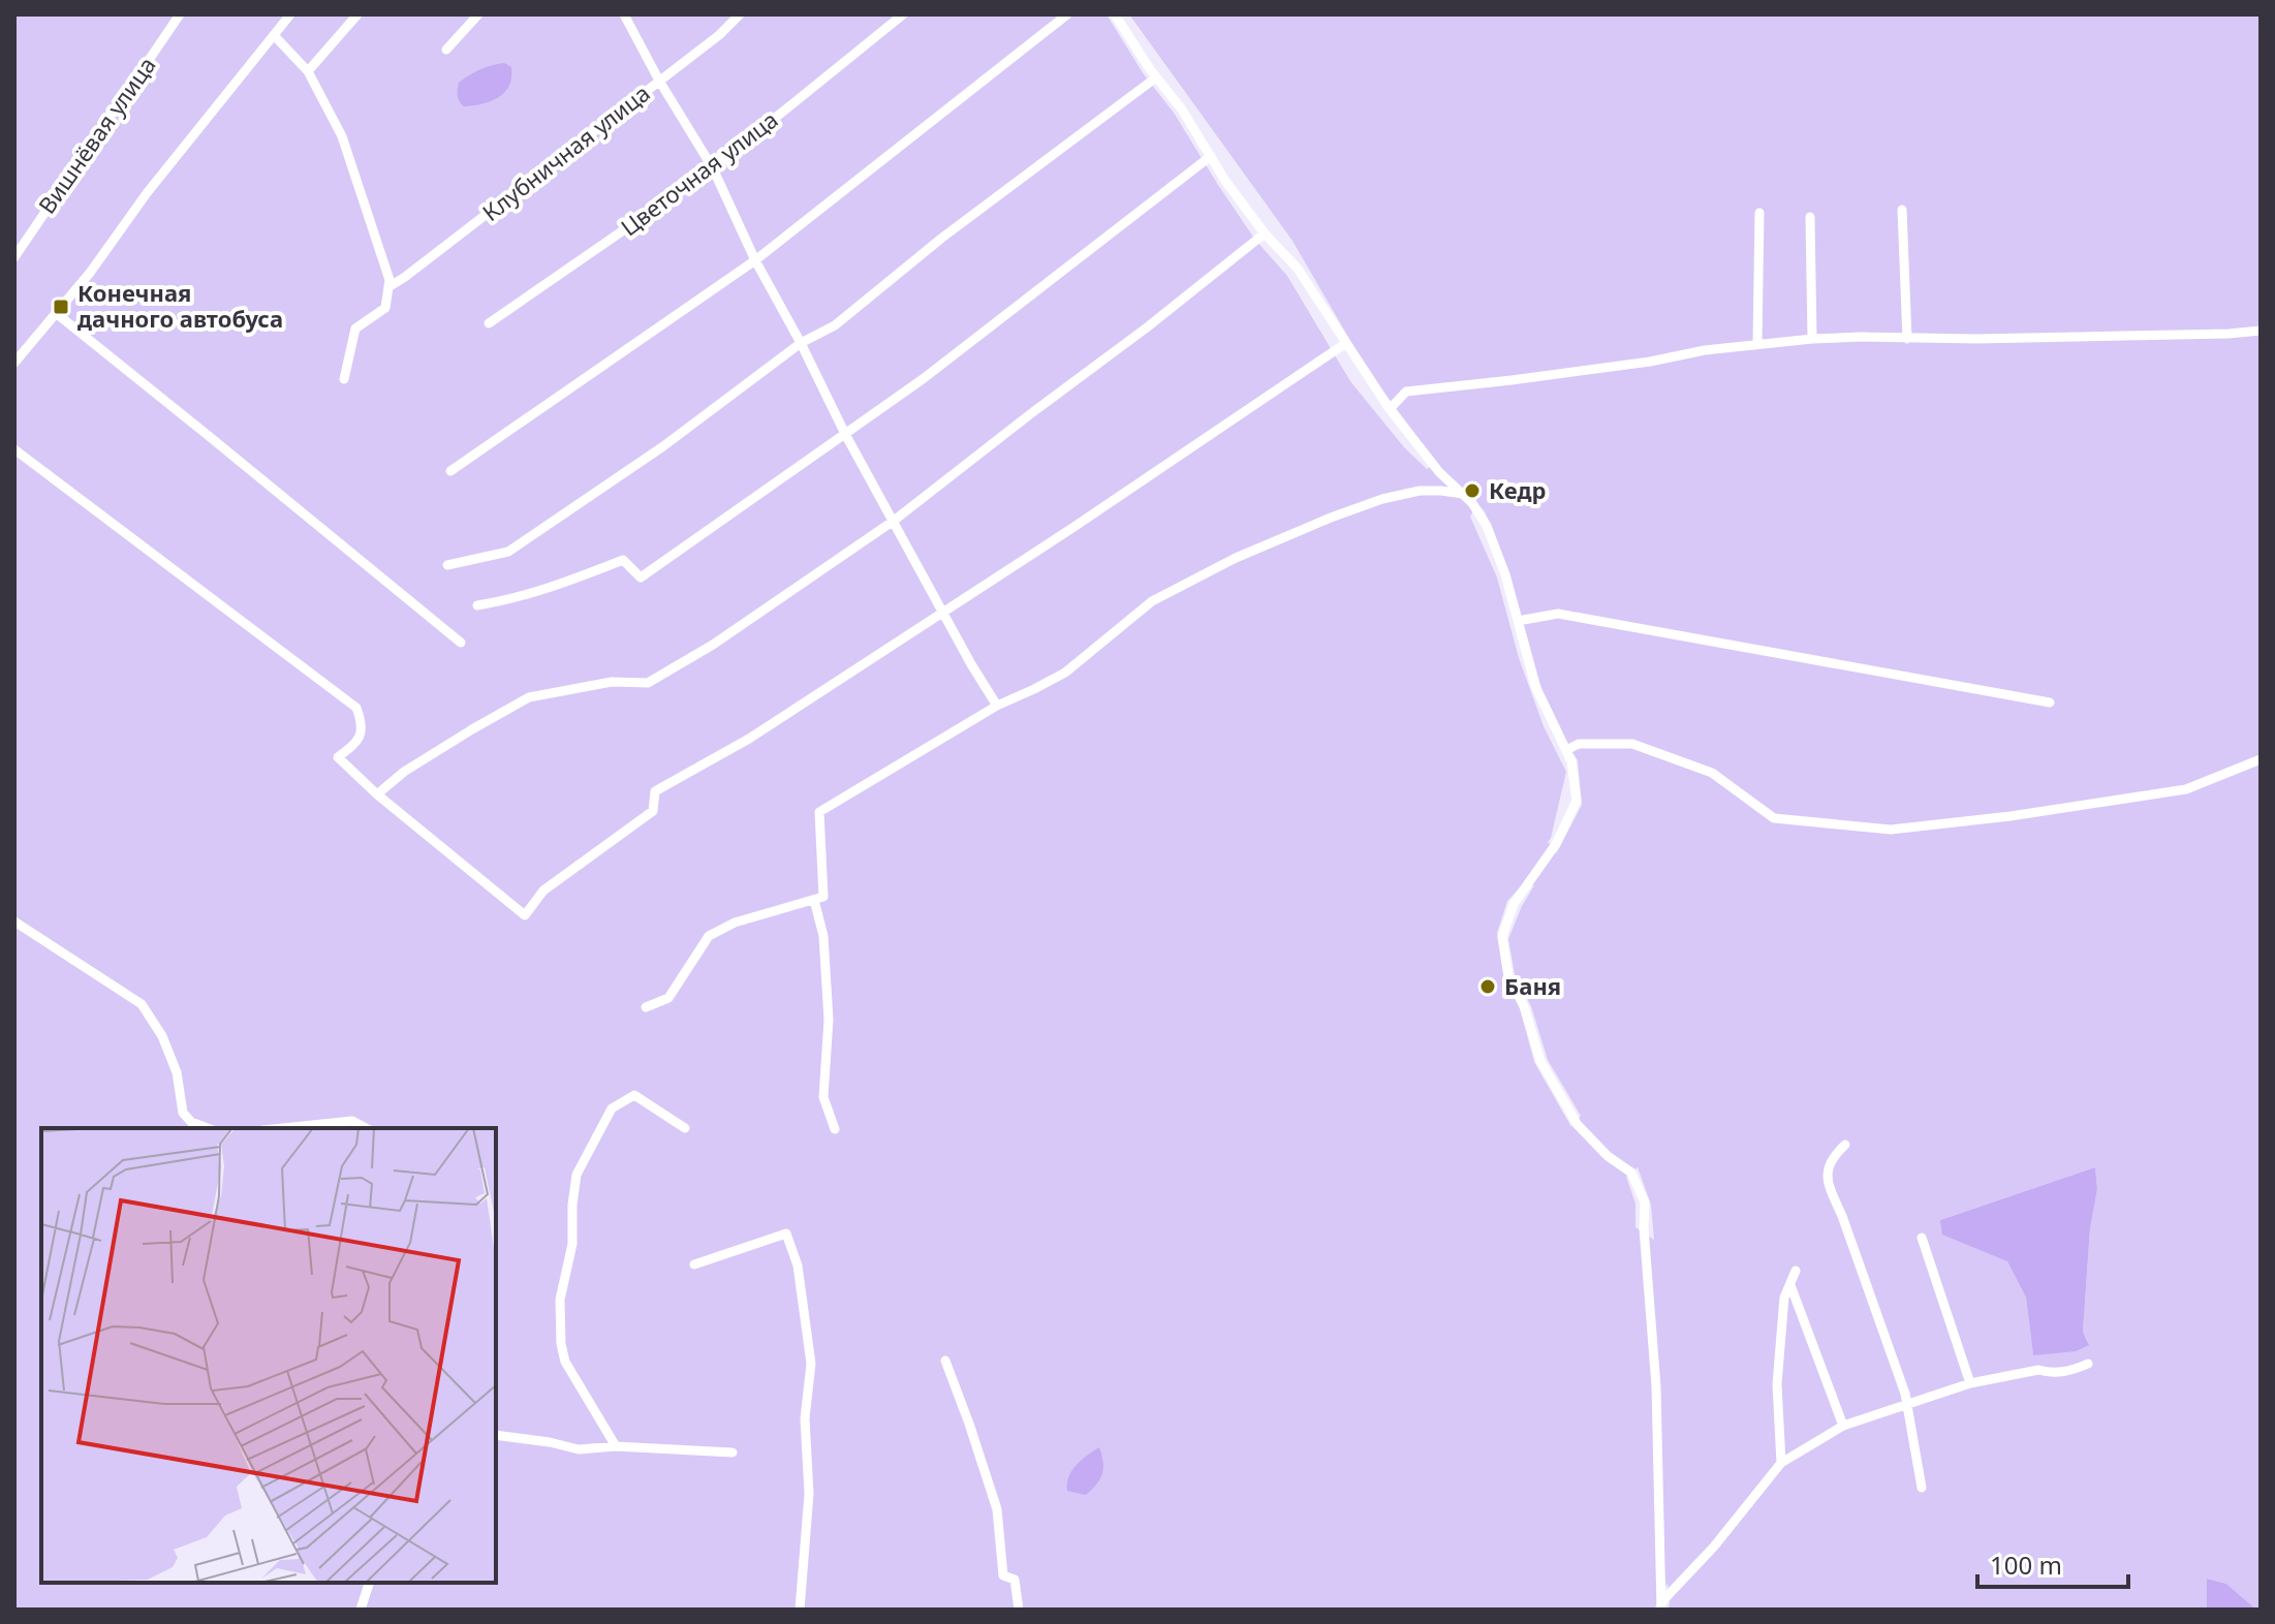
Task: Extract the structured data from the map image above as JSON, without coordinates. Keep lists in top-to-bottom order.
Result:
{
  "streets": {
    "street": ["Вишнёвая улица", "Клубничная улица", "Цветочная улица"]
  },
  "places": {
    "transit": ["Конечная дачного автобуса"],
    "other": ["Кедр", "Баня"]
  },
  "scale_bar": "100 m"
}
